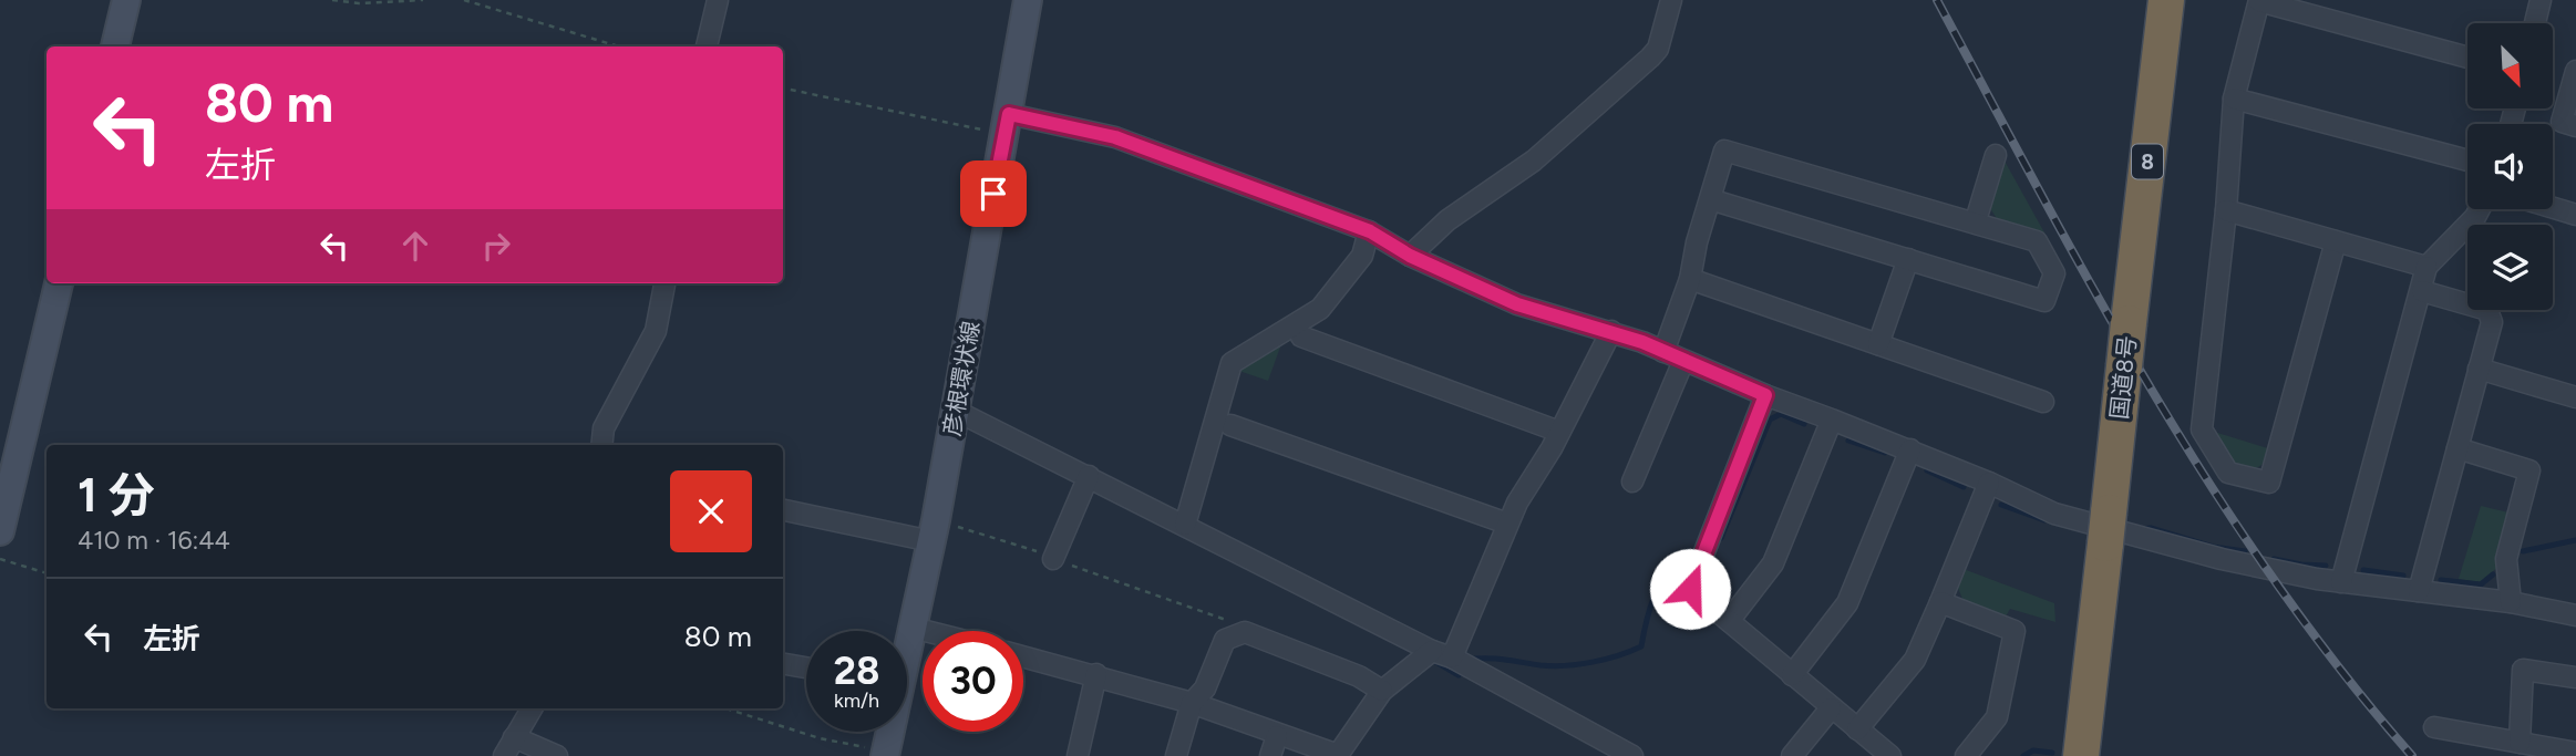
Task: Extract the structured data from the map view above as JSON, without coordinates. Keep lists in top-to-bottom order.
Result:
{
  "streets": {
    "highway": ["8", "国道8号"],
    "main road": ["彦根環状線"]
  },
  "north": "bottom right",
  "page": {
    "turn": ["80 m", "左折"],
    "heading": ["1 分", "410 m · 16:44"],
    "list": [
      {
        "name": "左折",
        "value": "80 m"
      }
    ],
    "speed": "28 km/h",
    "limit": "30"
  }
}
